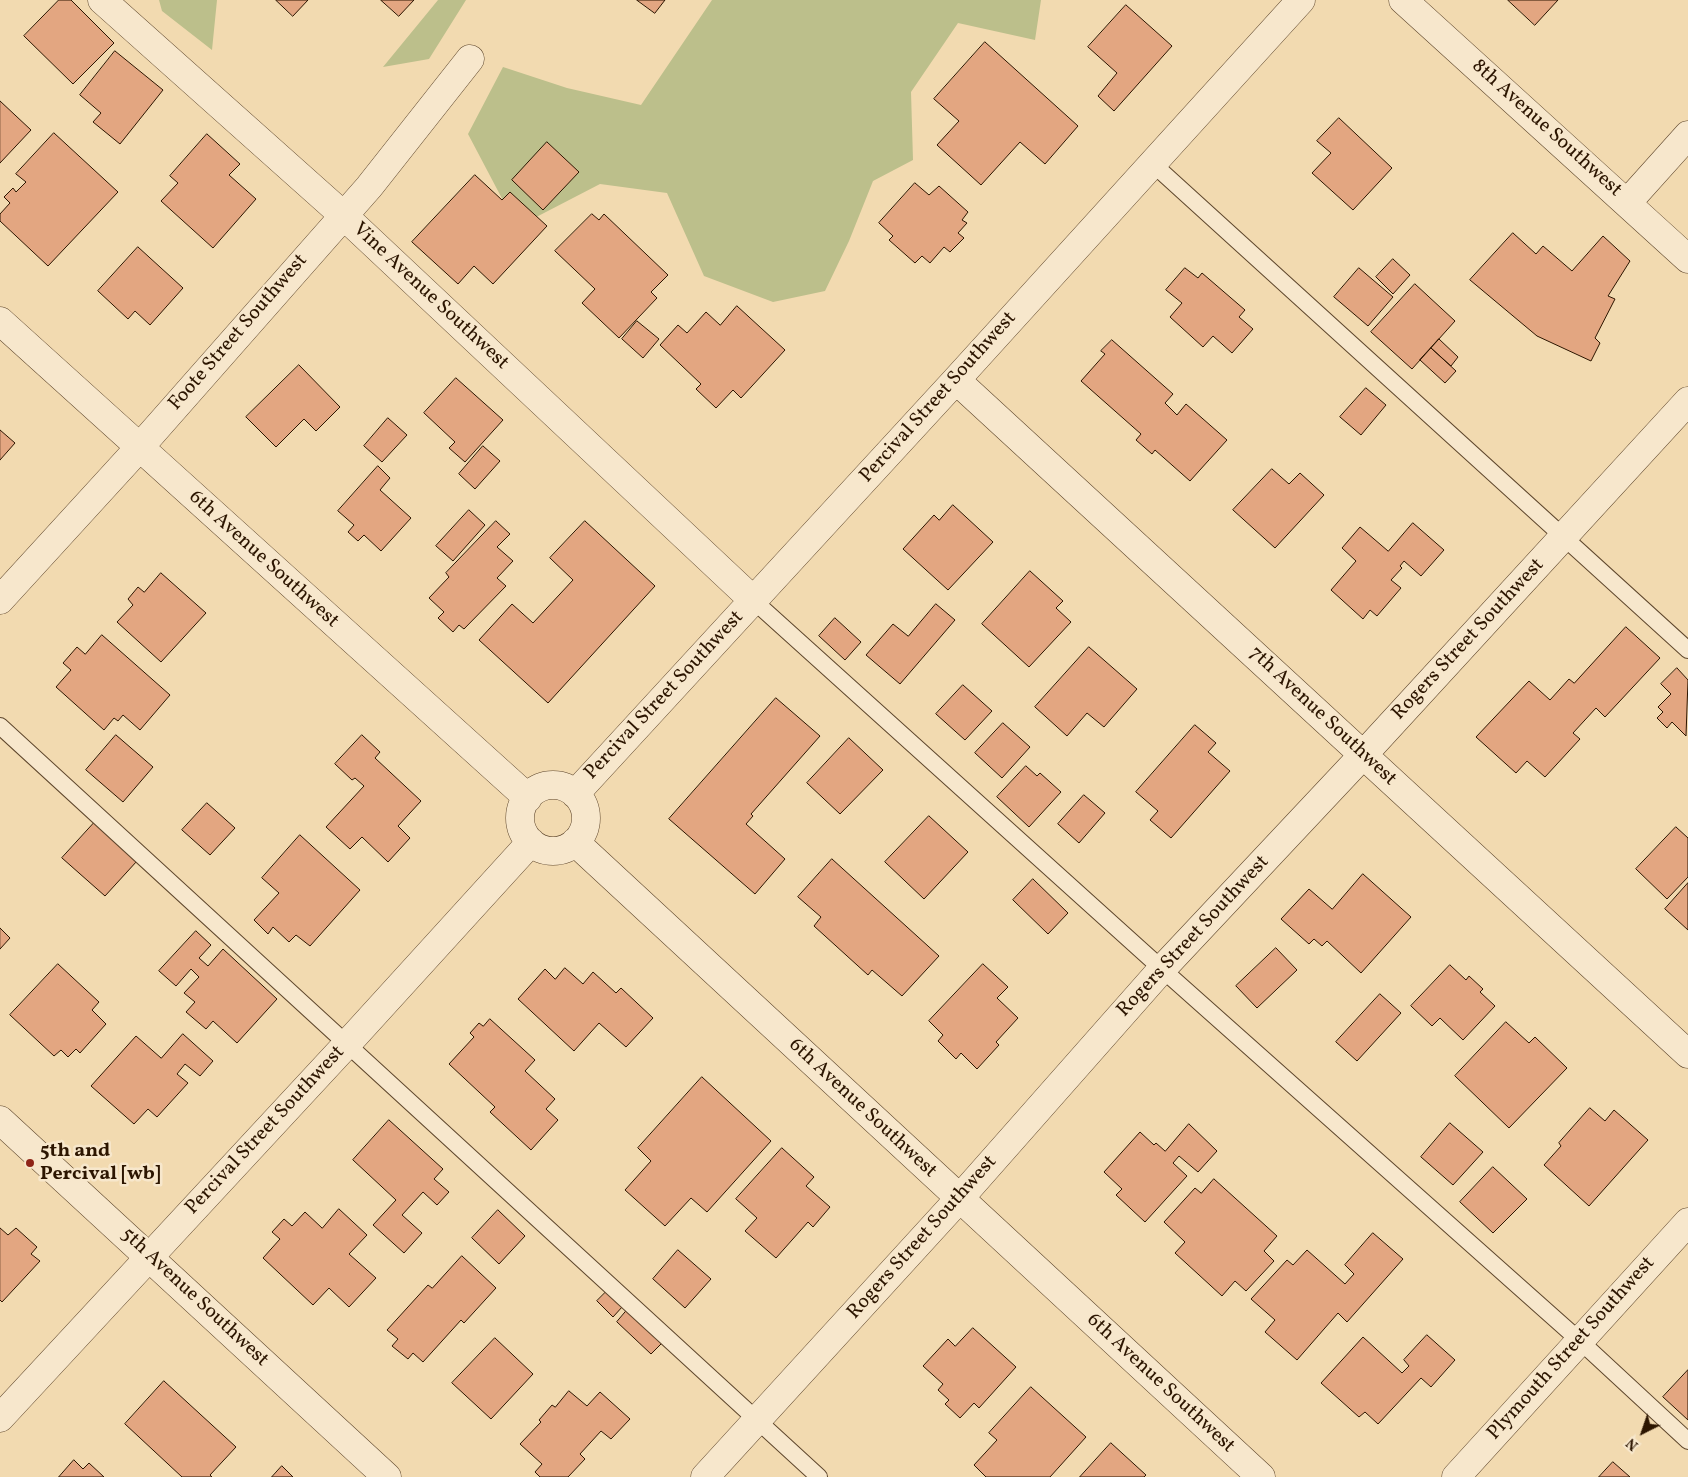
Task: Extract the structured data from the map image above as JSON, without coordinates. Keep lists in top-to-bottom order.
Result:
{
  "streets": {
    "street": [
      "8th Avenue Southwest",
      "Vine Avenue Southwest",
      "Foote Street Southwest",
      "Percival Street Southwest",
      "6th Avenue Southwest",
      "Rogers Street Southwest",
      "7th Avenue Southwest",
      "5th Avenue Southwest",
      "Plymouth Street Southwest"
    ]
  },
  "crossings": [
    ["Vine Avenue Southwest", "Foote Street Southwest"],
    ["Vine Avenue Southwest", "Percival Street Southwest"],
    ["Foote Street Southwest", "6th Avenue Southwest"],
    ["Percival Street Southwest", "6th Avenue Southwest"],
    ["Percival Street Southwest", "7th Avenue Southwest"],
    ["Percival Street Southwest", "5th Avenue Southwest"],
    ["6th Avenue Southwest", "Rogers Street Southwest"],
    ["Rogers Street Southwest", "7th Avenue Southwest"]
  ],
  "places": ["5th and Percival [wb]"],
  "north": "bottom left"
}
